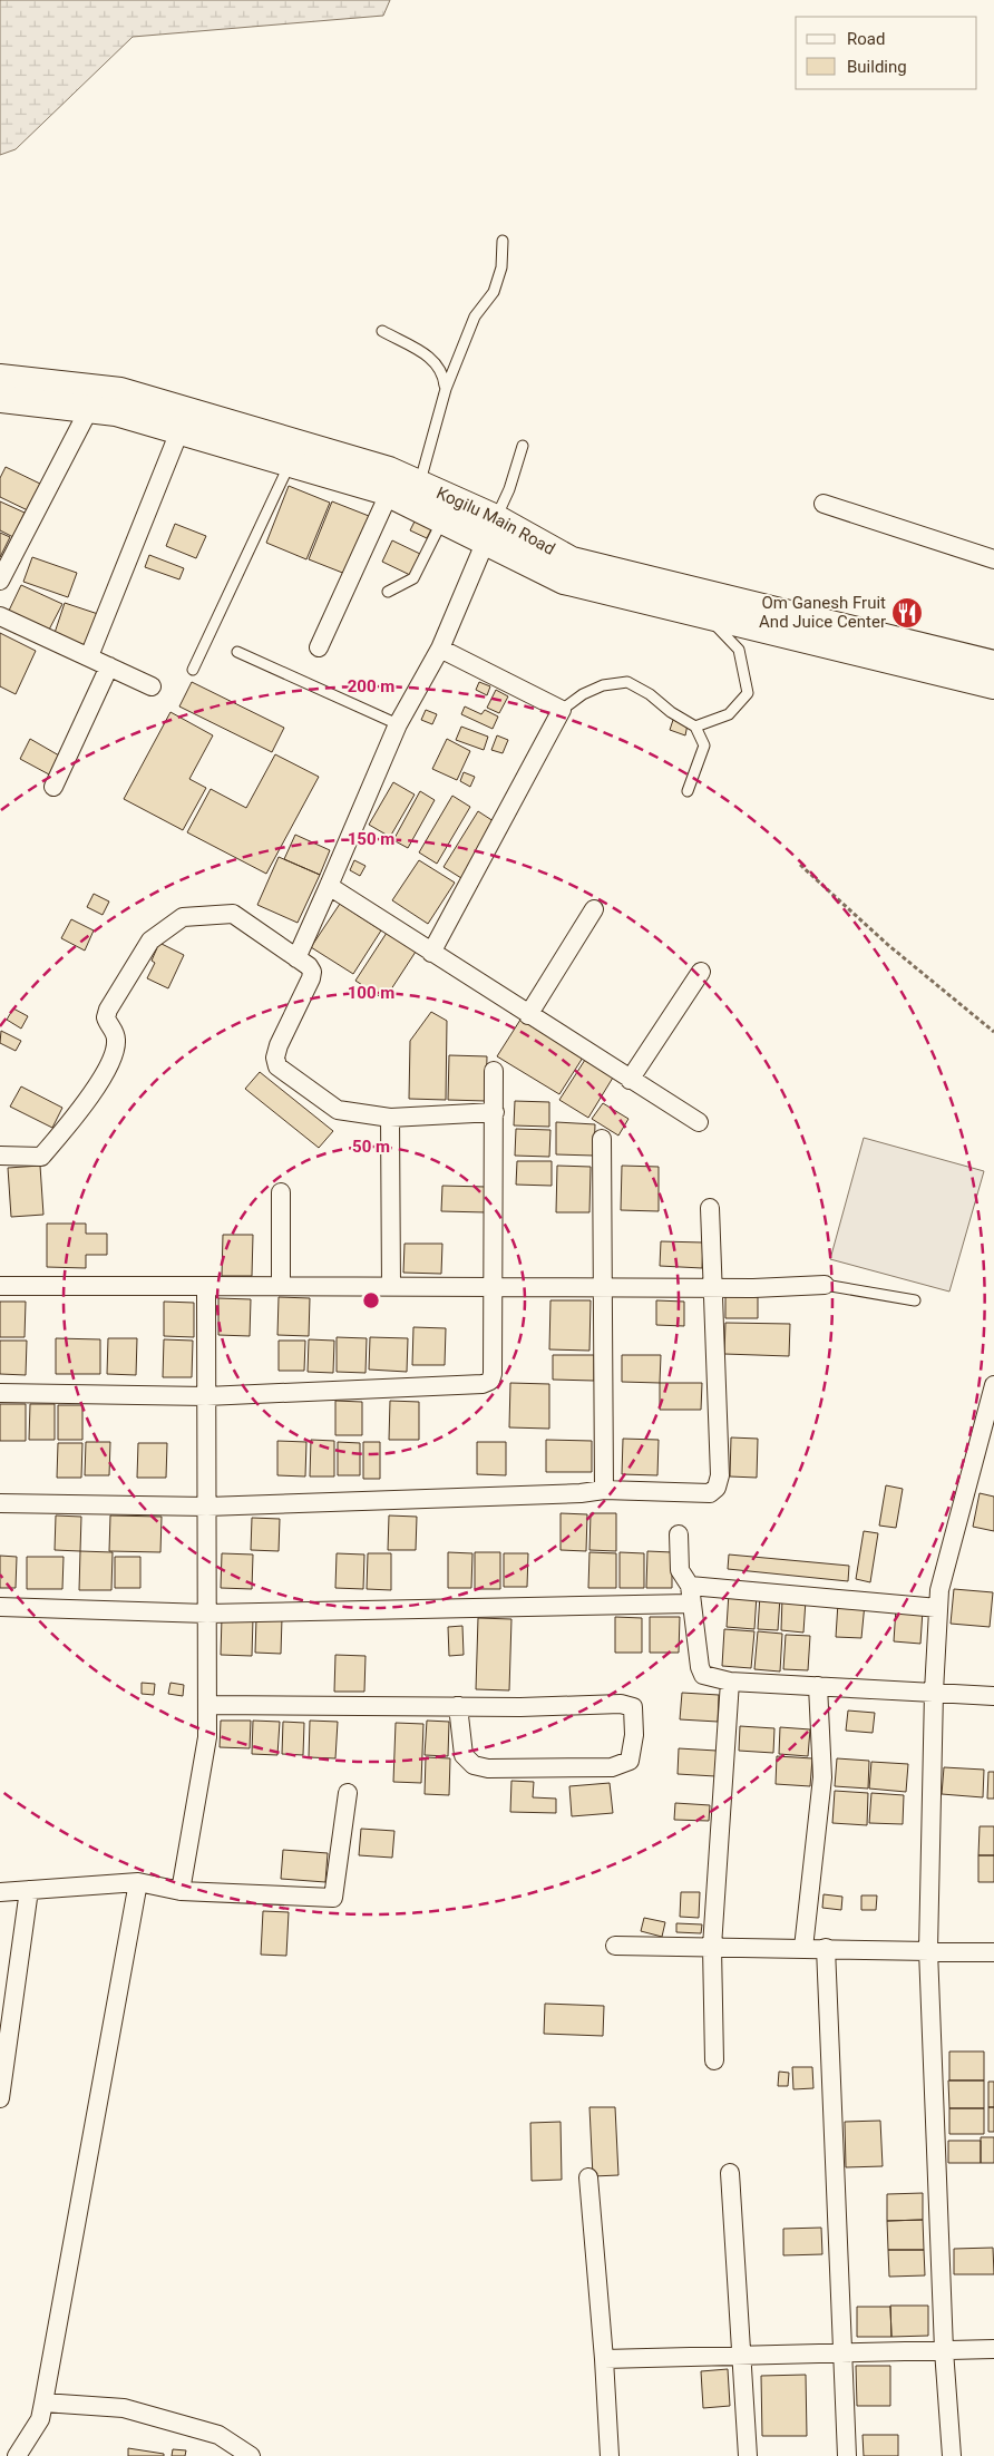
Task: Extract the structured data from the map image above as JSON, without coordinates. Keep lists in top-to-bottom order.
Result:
{
  "streets": {
    "main road": ["Kogilu Main Road"]
  },
  "places": {
    "restaurant": ["Om Ganesh Fruit And Juice Center"]
  },
  "legend": ["Road", "Building"],
  "rings": [
    "200 m",
    "150 m",
    "100 m",
    "50 m"
  ]
}
